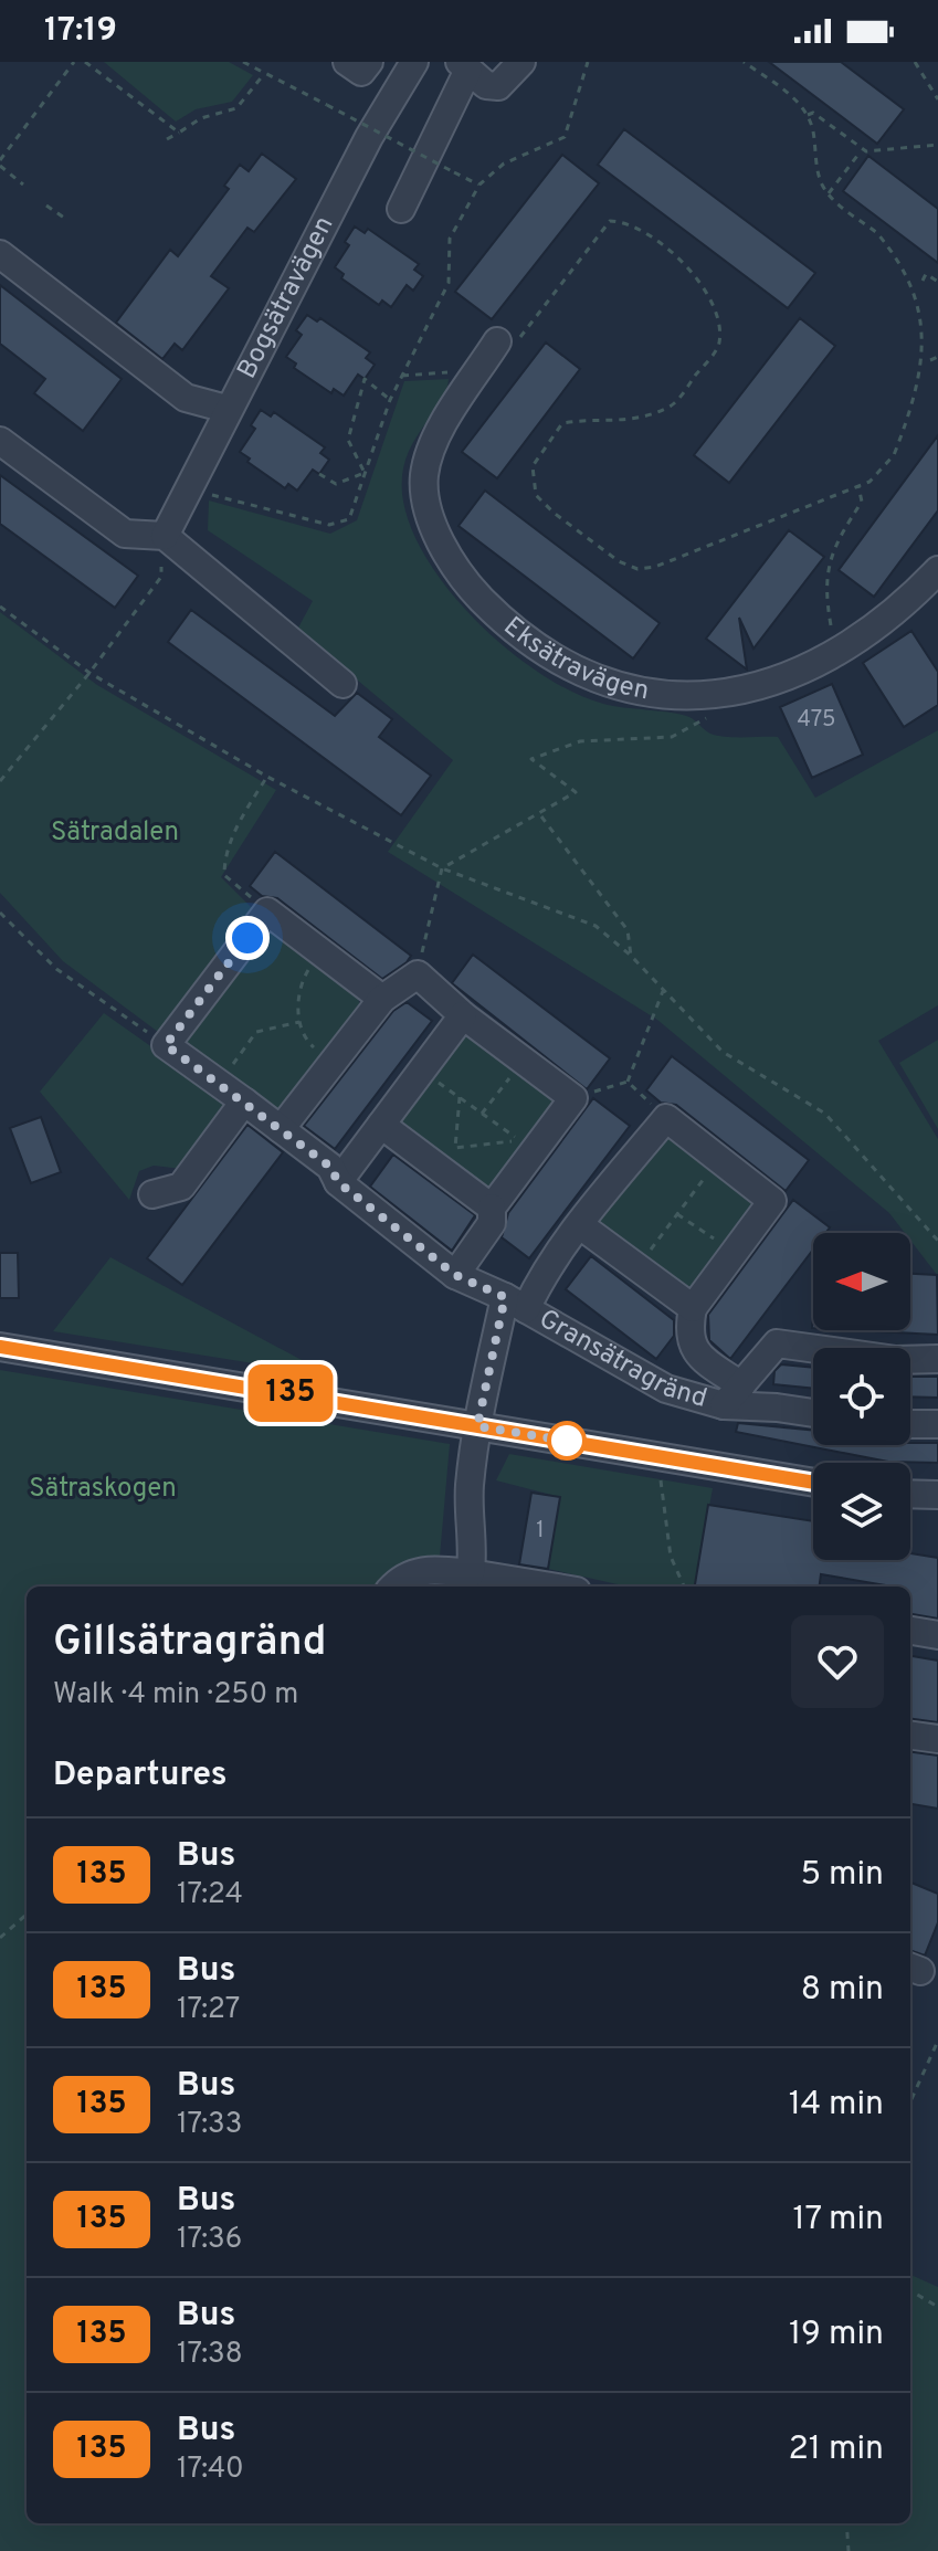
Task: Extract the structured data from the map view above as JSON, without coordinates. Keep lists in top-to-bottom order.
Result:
{
  "streets": {
    "street": ["Bogsätravägen", "Eksätravägen", "Gransätragränd"]
  },
  "parks": ["Sätradalen", "Sätraskogen"],
  "lines": ["bus line 135"],
  "house_numbers": ["475", "1"],
  "north": "left",
  "page": {
    "status": "17:19",
    "on_map": "135",
    "heading": [
      ["Gillsätragränd", "Walk · 4 min · 250 m"],
      "Departures"
    ],
    "list": [
      {
        "mark": "135",
        "name": "Bus",
        "note": "17:24",
        "value": "5 min"
      },
      {
        "mark": "135",
        "name": "Bus",
        "note": "17:27",
        "value": "8 min"
      },
      {
        "mark": "135",
        "name": "Bus",
        "note": "17:33",
        "value": "14 min"
      },
      {
        "mark": "135",
        "name": "Bus",
        "note": "17:36",
        "value": "17 min"
      },
      {
        "mark": "135",
        "name": "Bus",
        "note": "17:38",
        "value": "19 min"
      },
      {
        "mark": "135",
        "name": "Bus",
        "note": "17:40",
        "value": "21 min"
      }
    ]
  }
}
